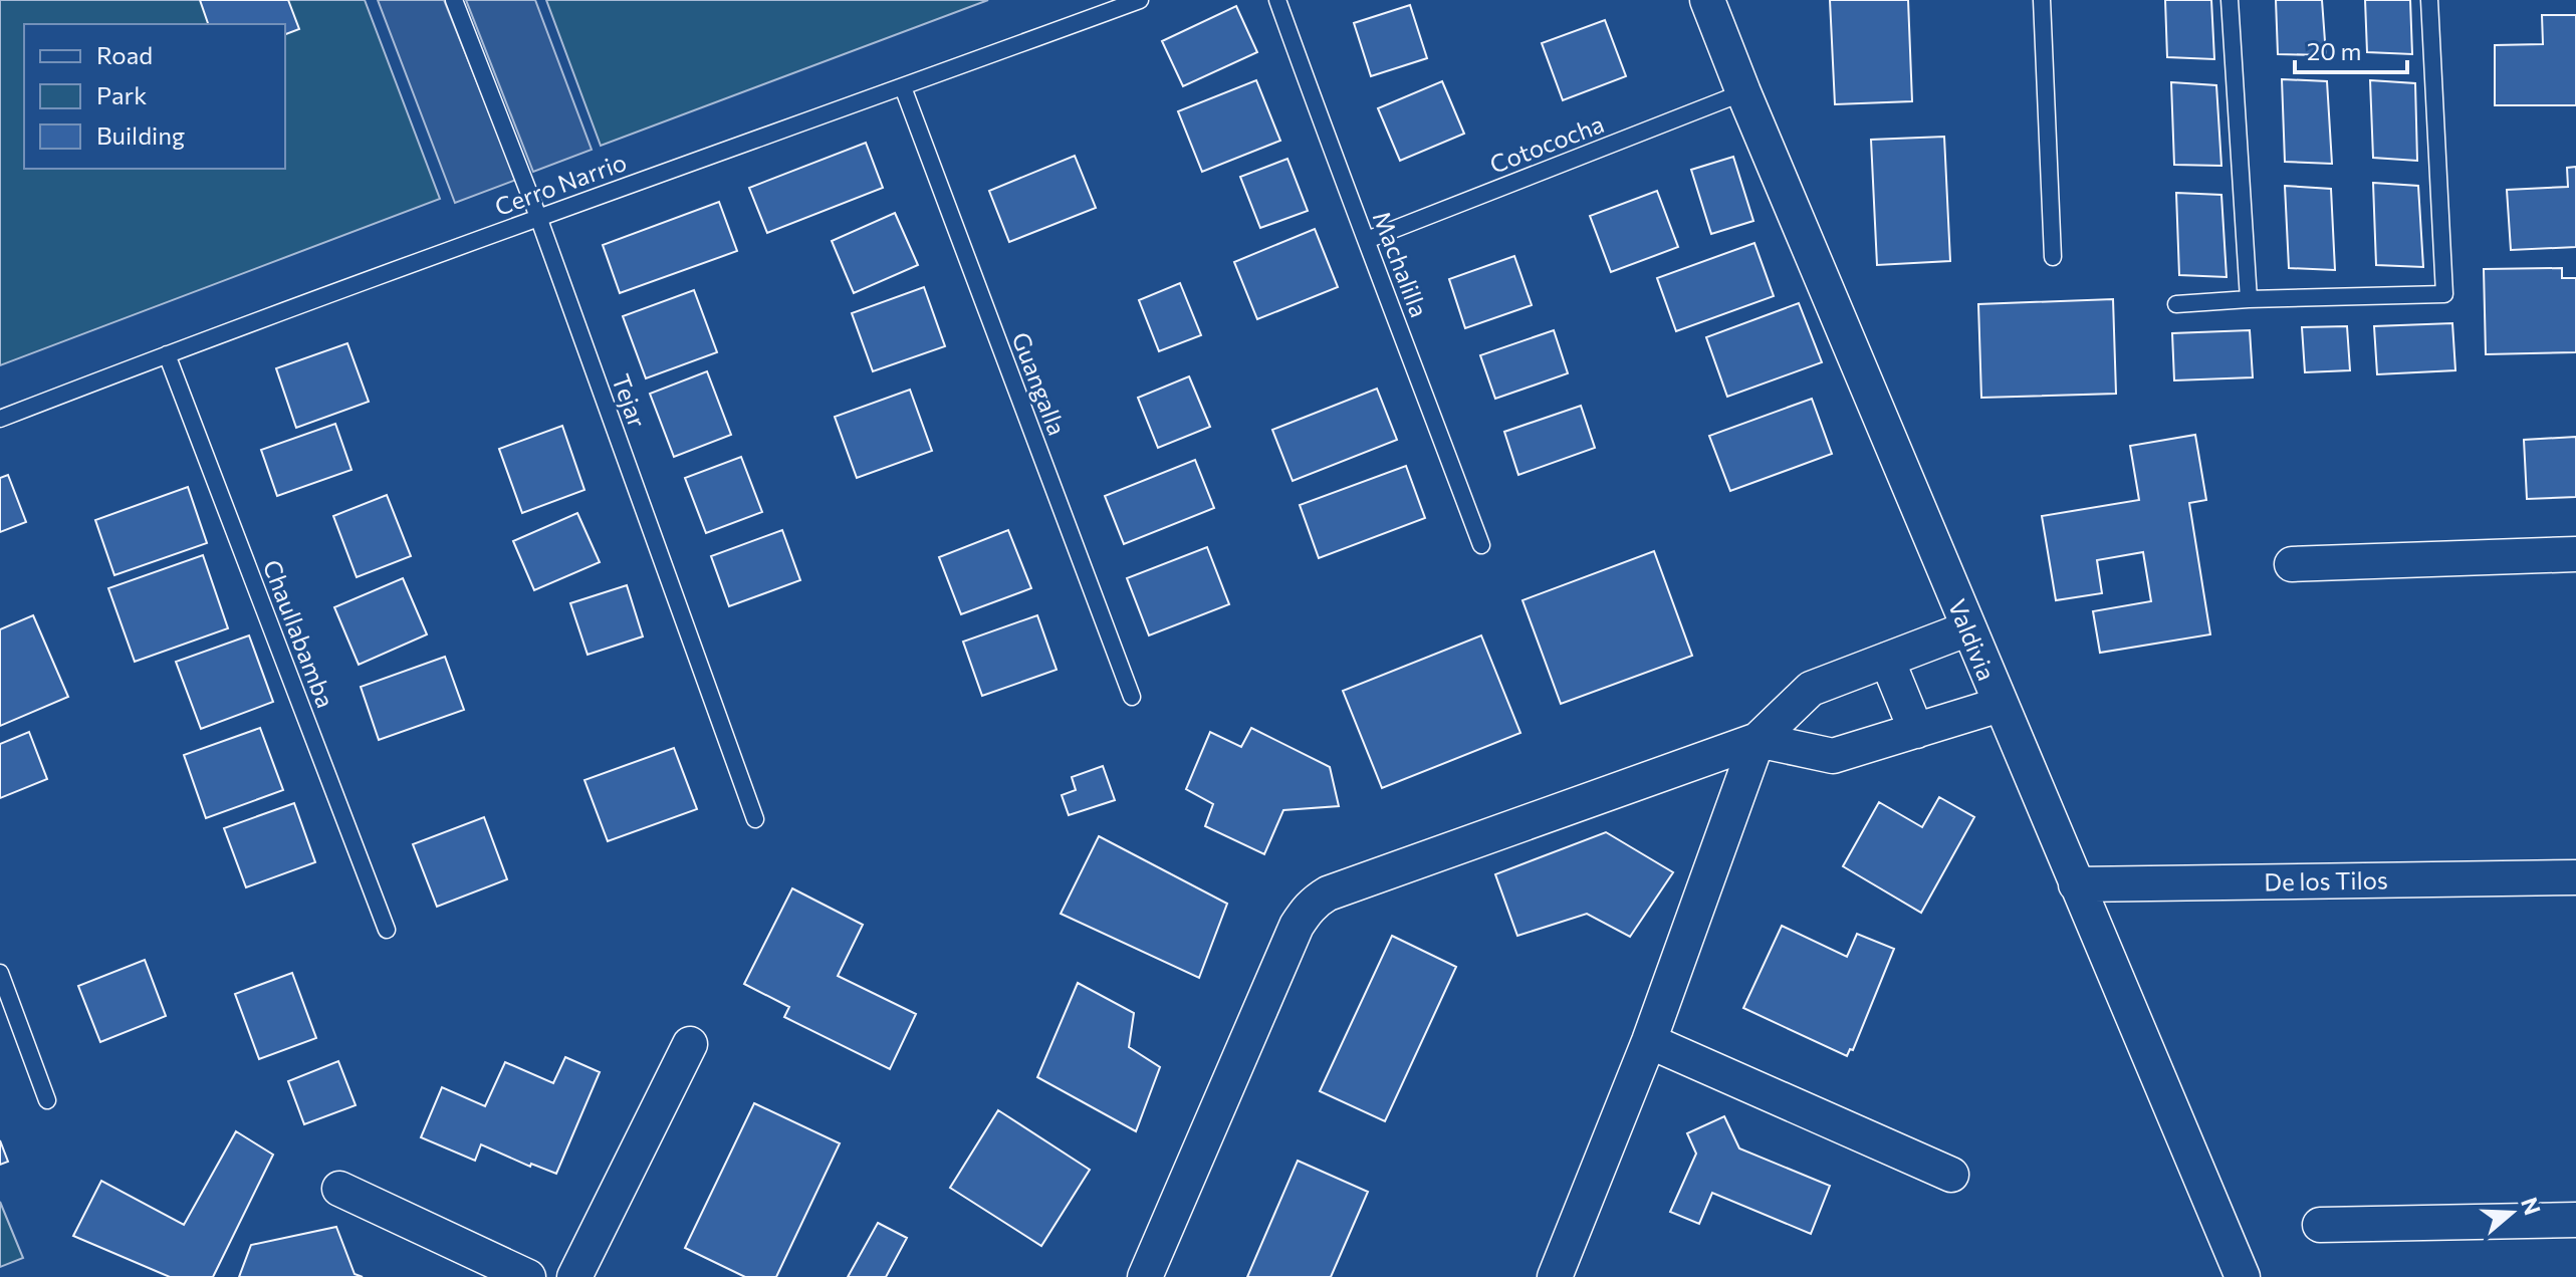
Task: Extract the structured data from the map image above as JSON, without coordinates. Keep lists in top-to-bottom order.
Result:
{
  "streets": {
    "street": ["Valdivia", "De los Tilos"],
    "lane": [
      "Cotococha",
      "Cerro Narrio",
      "Machalilla",
      "Guangalla",
      "Tejar",
      "Chaullabamba"
    ]
  },
  "crossings": [
    ["Cotococha", "Machalilla"],
    ["Cotococha", "Valdivia"],
    ["Cerro Narrio", "Guangalla"],
    ["Cerro Narrio", "Tejar"],
    ["Cerro Narrio", "Chaullabamba"],
    ["Valdivia", "De los Tilos"]
  ],
  "legend": ["Road", "Park", "Building"],
  "scale_bar": "20 m",
  "north": "right"
}
